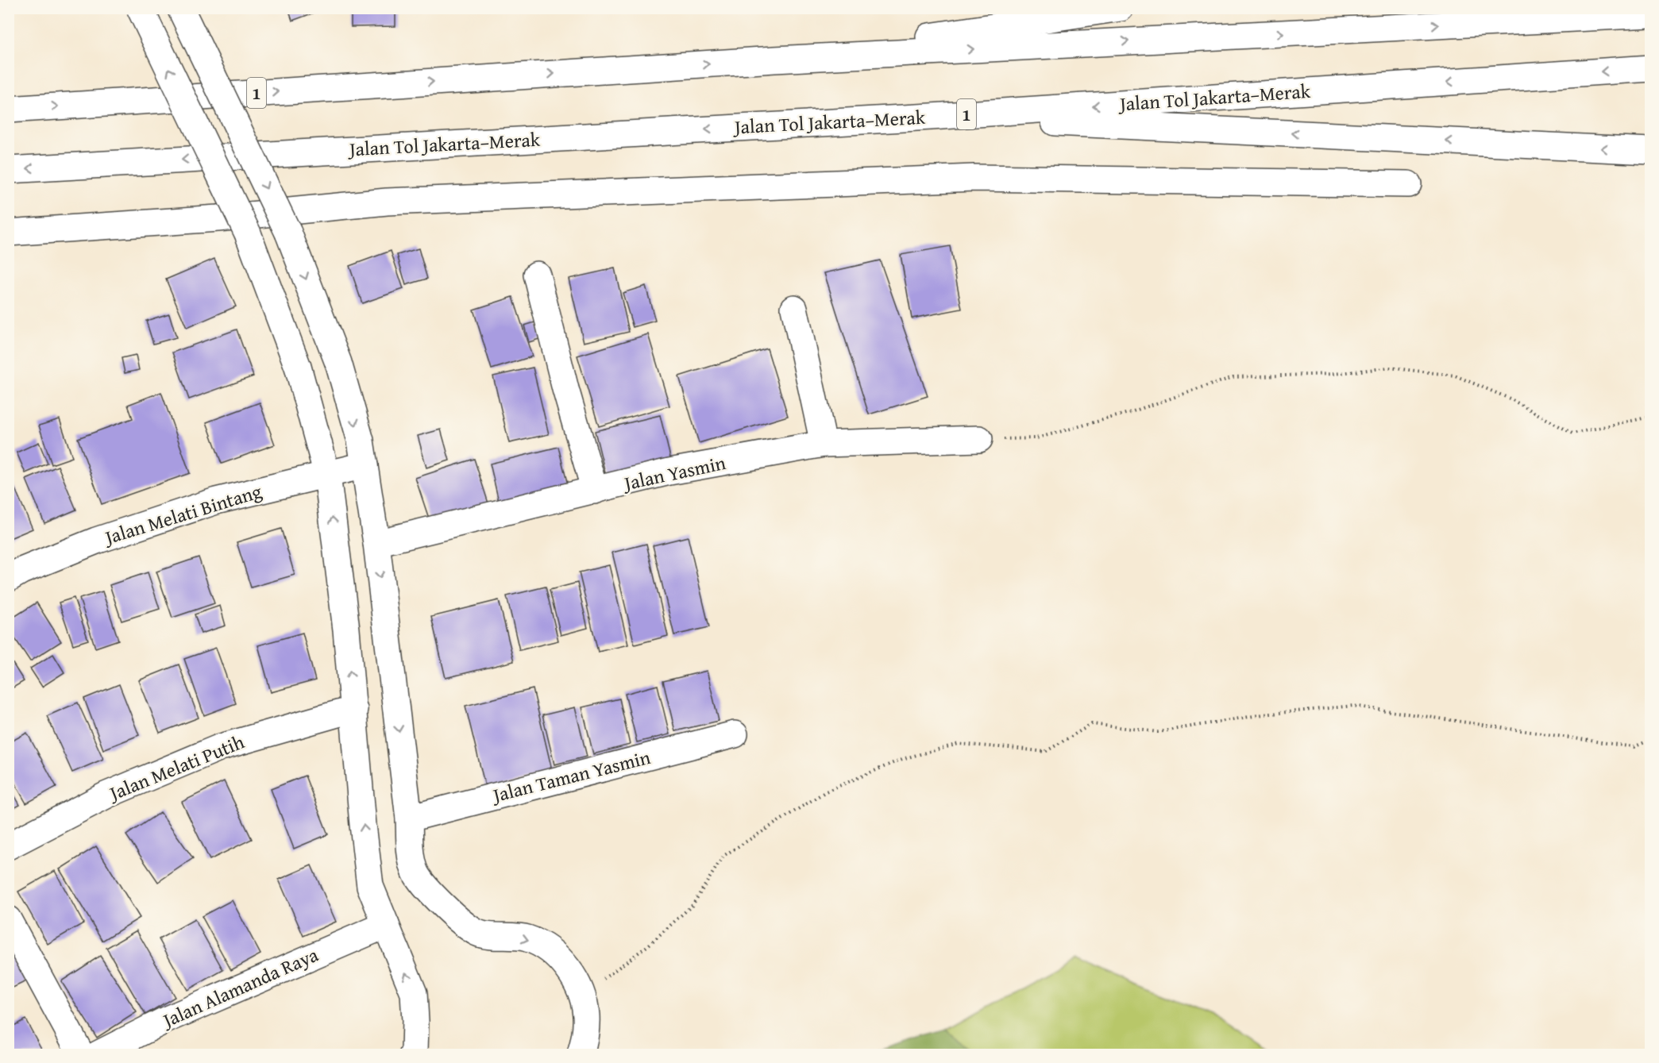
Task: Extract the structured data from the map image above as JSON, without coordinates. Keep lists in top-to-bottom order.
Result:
{
  "streets": {
    "main road": [
      "1",
      "Jalan Tol Jakarta–Merak",
      "Jalan Yasmin",
      "Jalan Melati Bintang",
      "Jalan Melati Putih",
      "Jalan Taman Yasmin",
      "Jalan Alamanda Raya"
    ]
  }
}
